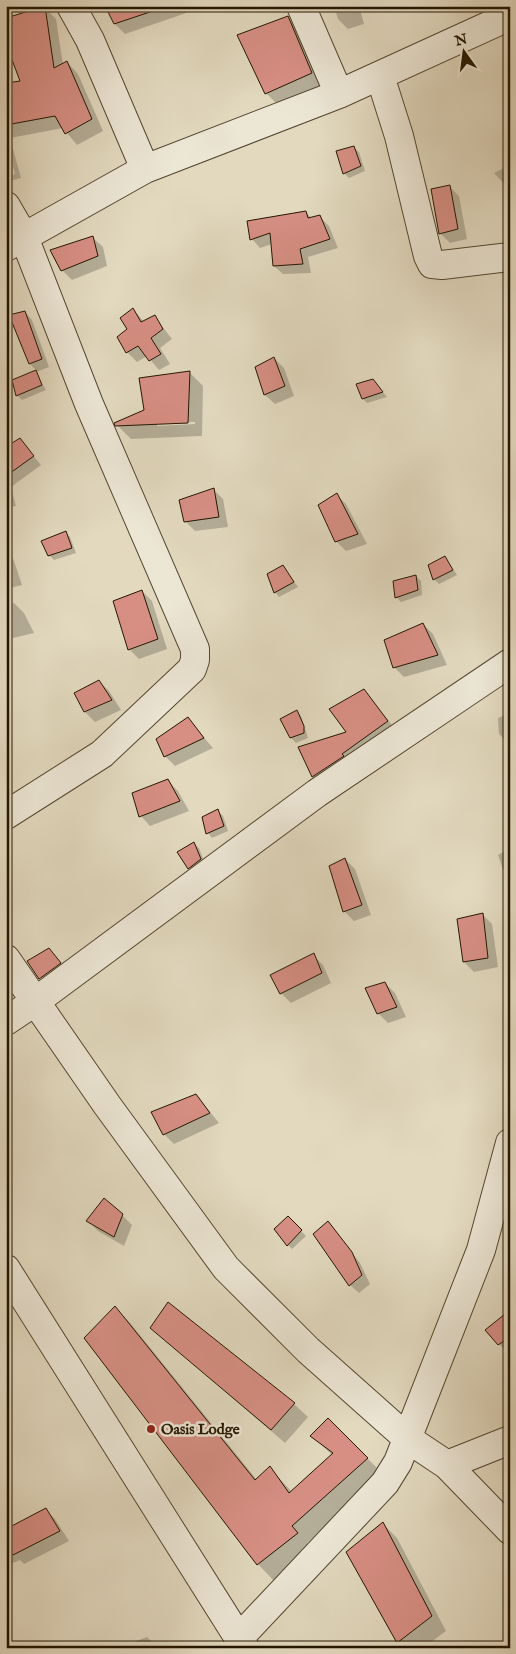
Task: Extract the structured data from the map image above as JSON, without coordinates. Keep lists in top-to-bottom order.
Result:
{
  "places": ["Oasis Lodge"],
  "north": "top"
}
